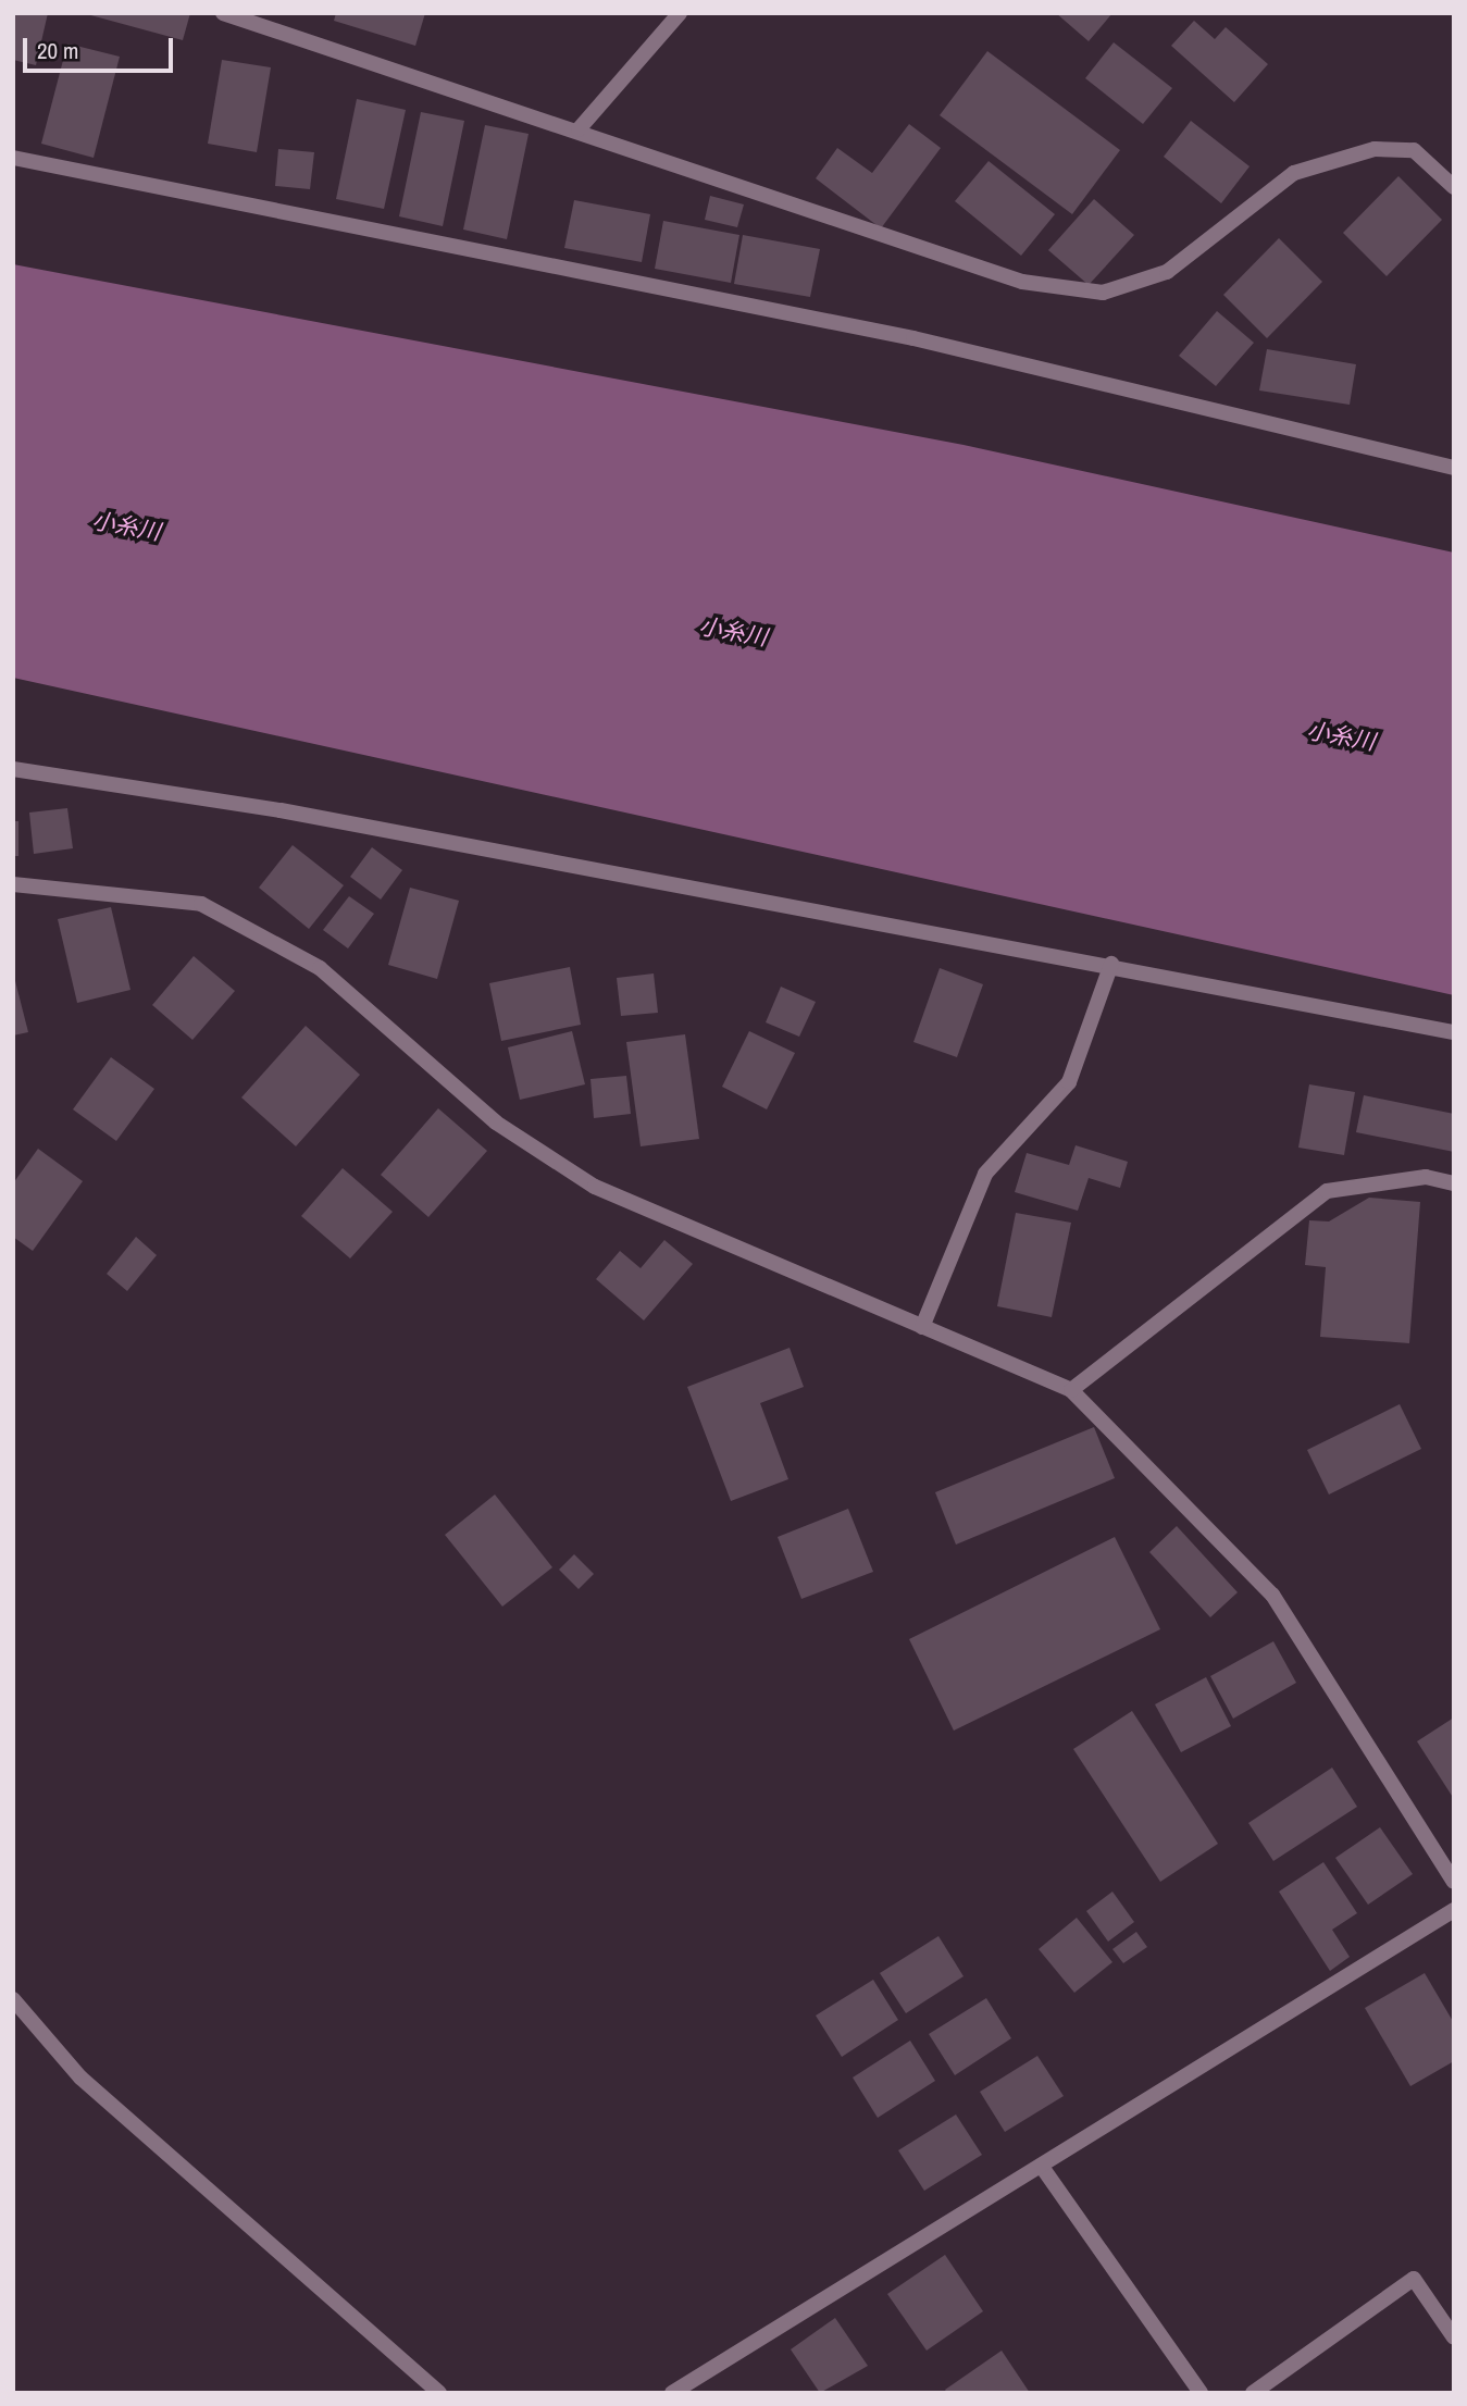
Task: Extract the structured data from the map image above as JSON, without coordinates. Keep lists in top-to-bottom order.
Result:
{
  "water": ["小糸川"],
  "scale_bar": "20 m"
}
